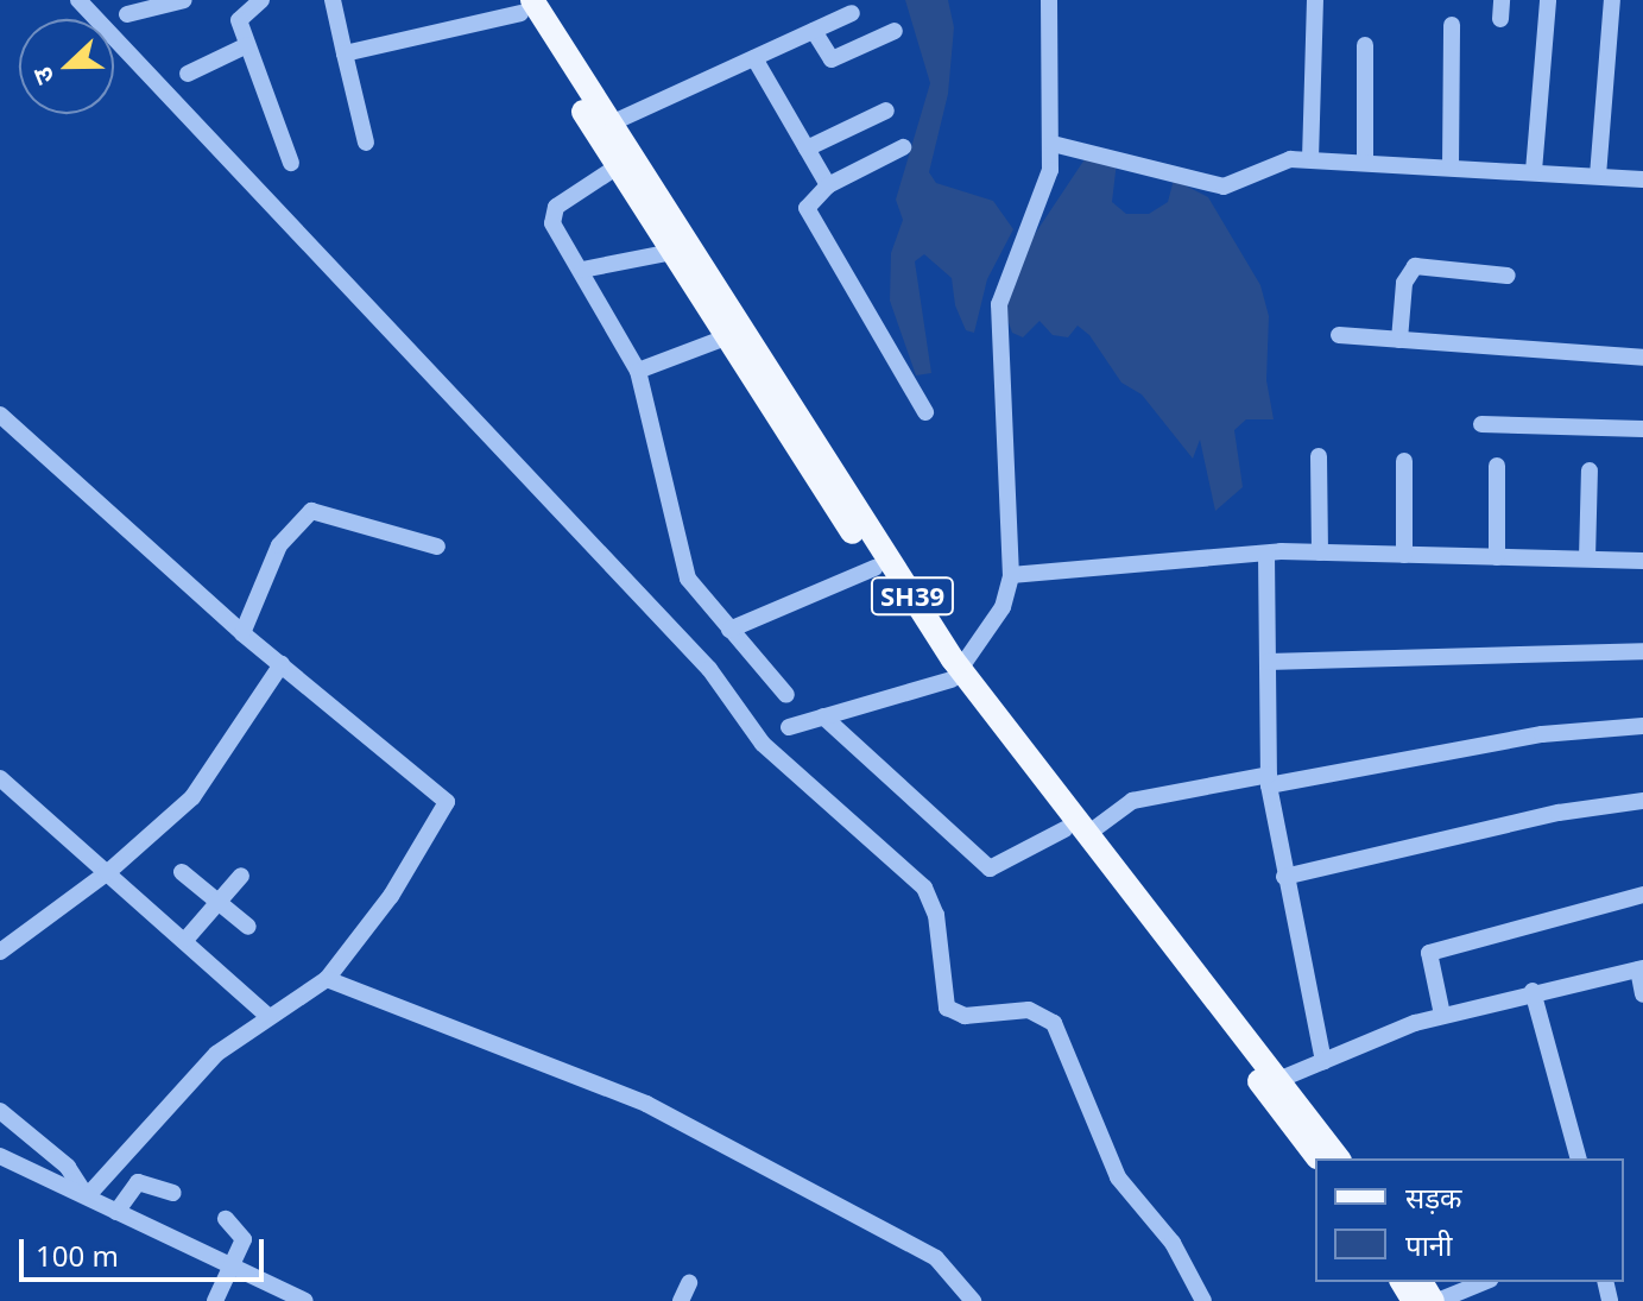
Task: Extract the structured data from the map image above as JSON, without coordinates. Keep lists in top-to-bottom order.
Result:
{
  "streets": {
    "main road": ["SH39"]
  },
  "legend": ["सड़क", "पानी"],
  "scale_bar": "100 m",
  "north": "left"
}
